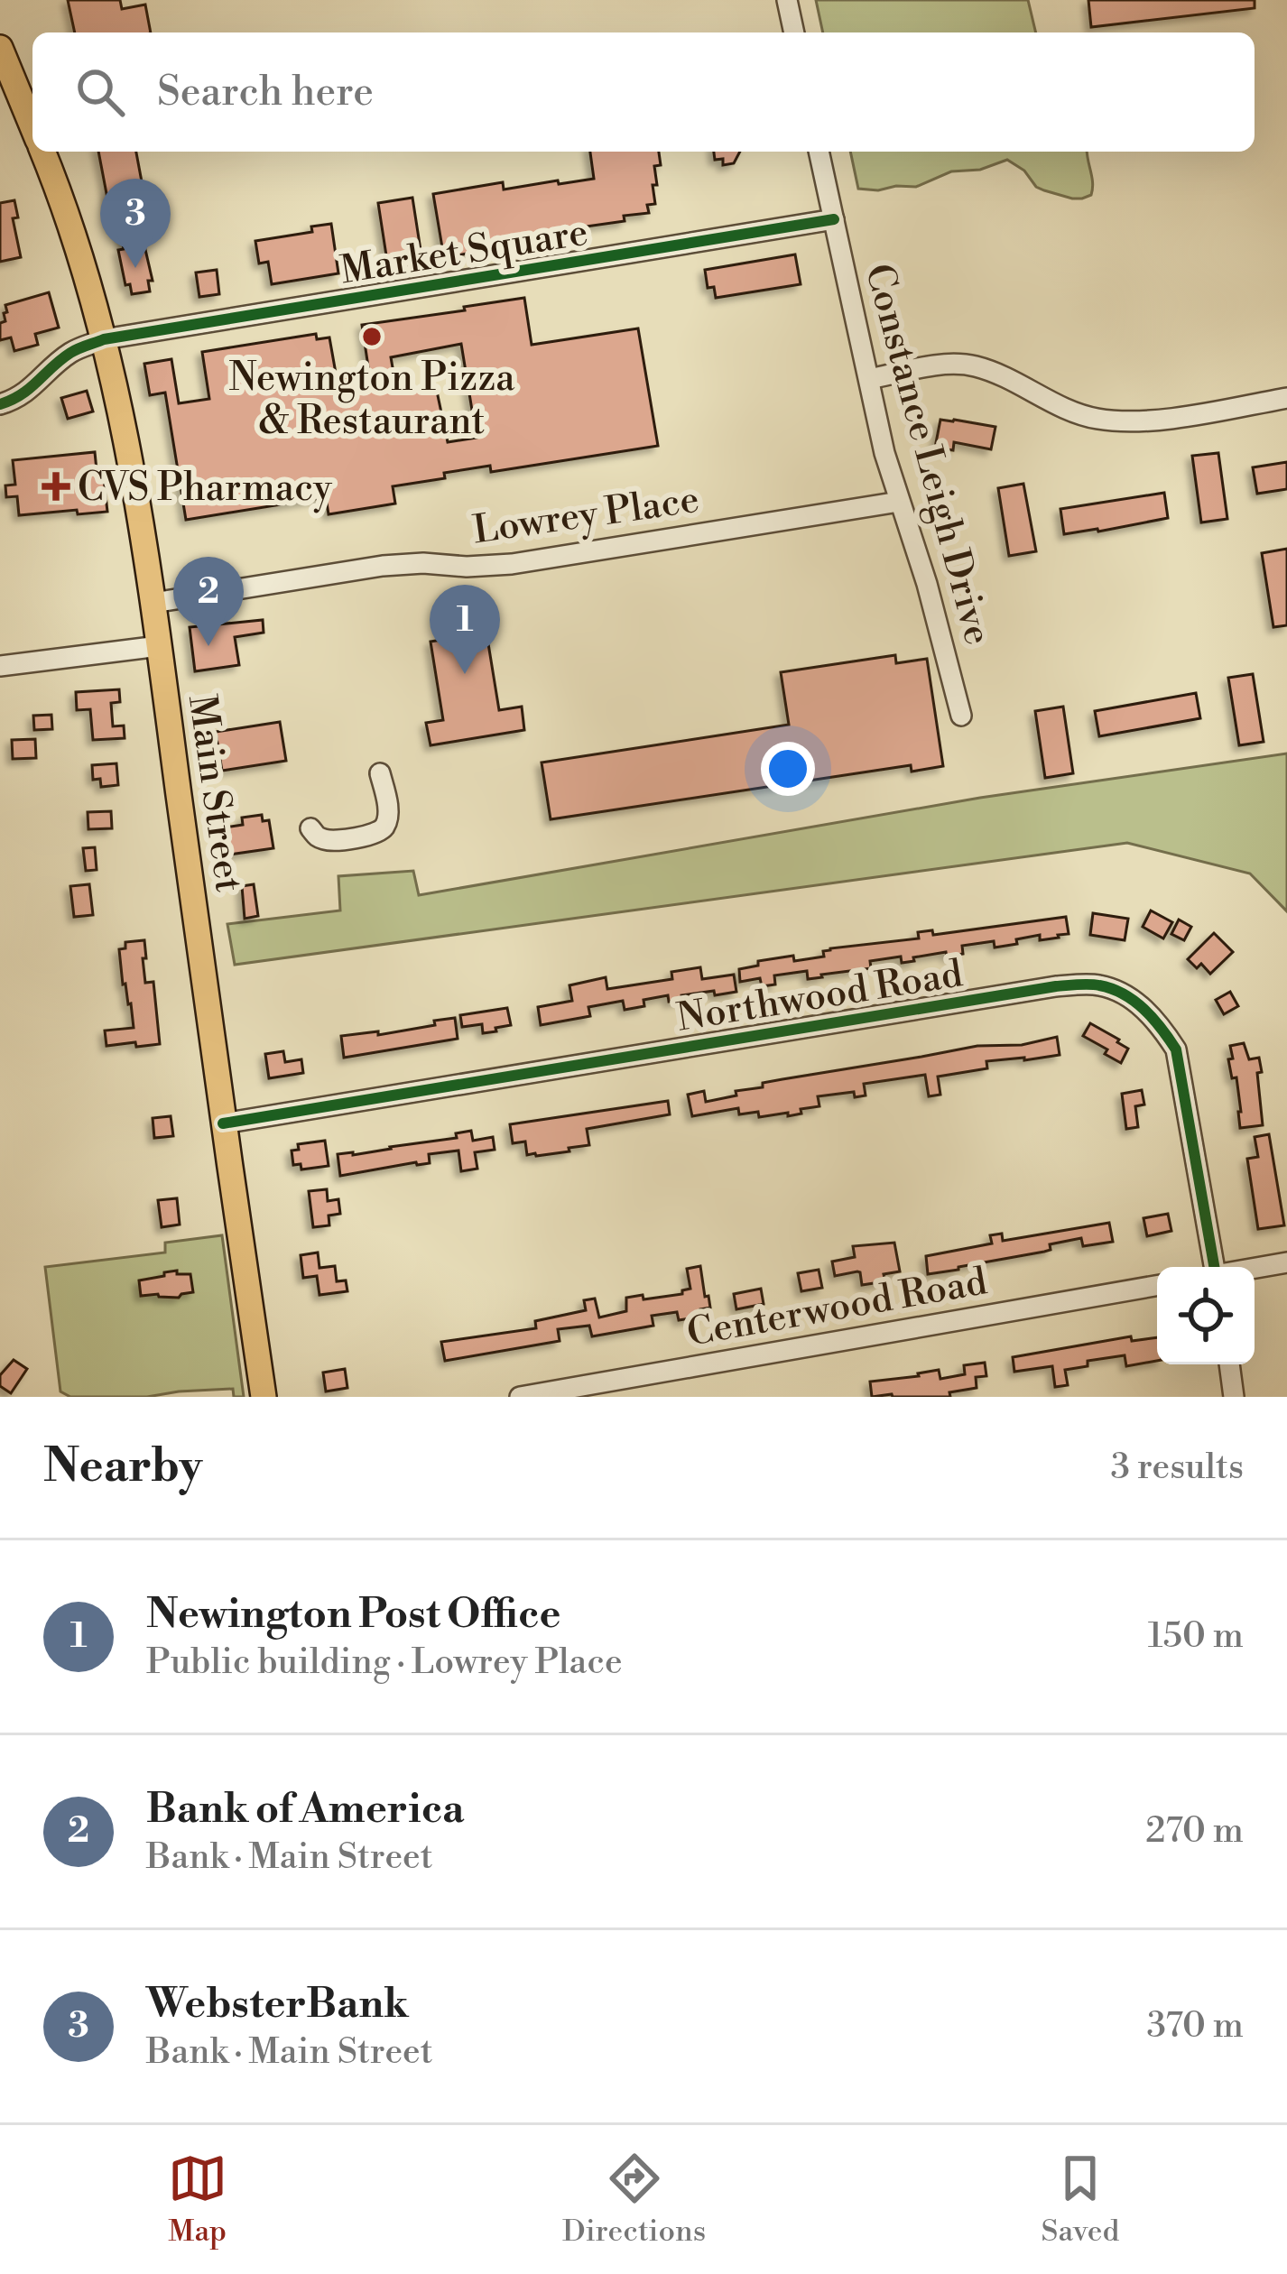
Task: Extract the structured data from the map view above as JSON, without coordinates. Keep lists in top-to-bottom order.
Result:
{
  "streets": {
    "main road": ["Main Street"],
    "street": [
      "Market Square",
      "Constance Leigh Drive",
      "Lowrey Place",
      "Northwood Road",
      "Centerwood Road"
    ]
  },
  "crossings": [
    ["Market Square", "Constance Leigh Drive"],
    ["Market Square", "Main Street"],
    ["Constance Leigh Drive", "Lowrey Place"],
    ["Lowrey Place", "Main Street"],
    ["Main Street", "Northwood Road"]
  ],
  "places": {
    "other": ["Newington Pizza & Restaurant"],
    "health": ["CVS Pharmacy"]
  },
  "page": {
    "search": "Search here",
    "pins": ["3", "2", "1"],
    "heading": ["Nearby", "3 results"],
    "list": [
      {
        "mark": "1",
        "name": "Newington Post Office",
        "note": "Public building · Lowrey Place",
        "value": "150 m"
      },
      {
        "mark": "2",
        "name": "Bank of America",
        "note": "Bank · Main Street",
        "value": "270 m"
      },
      {
        "mark": "3",
        "name": "WebsterBank",
        "note": "Bank · Main Street",
        "value": "370 m"
      }
    ],
    "nav": ["Map", "Directions", "Saved"]
  }
}
